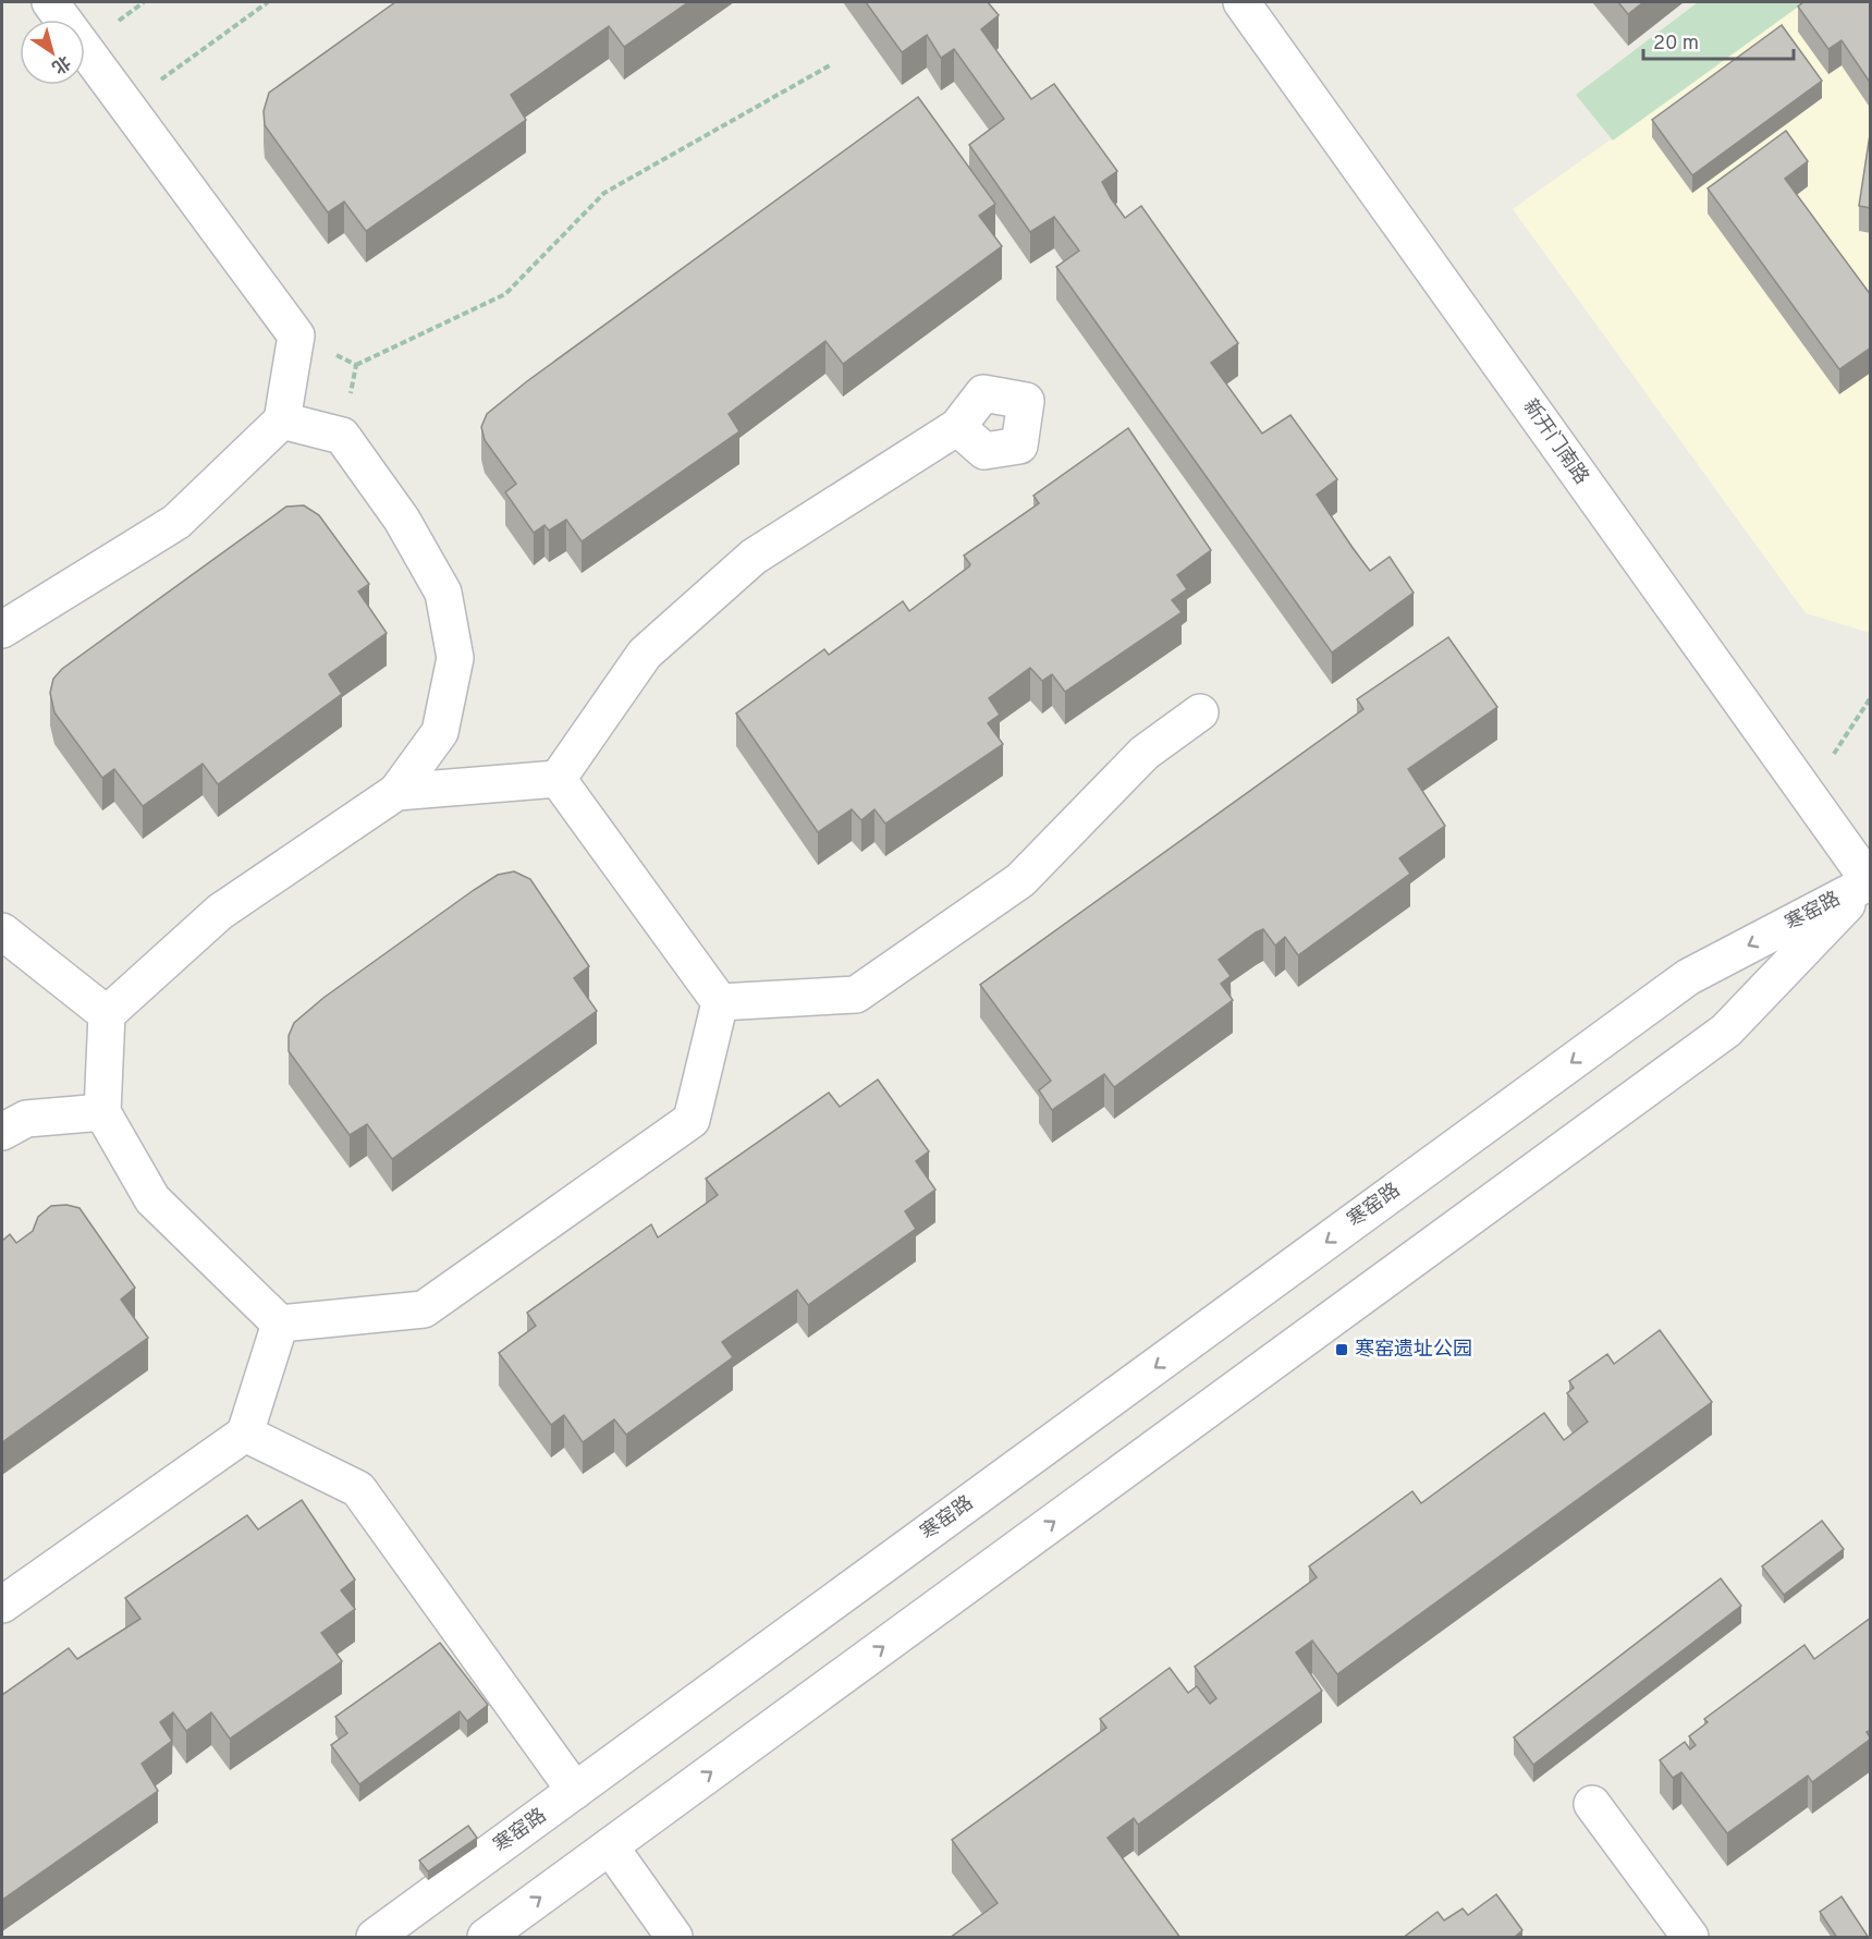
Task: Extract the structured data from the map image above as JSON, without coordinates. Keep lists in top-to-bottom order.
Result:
{
  "streets": {
    "street": ["新开门南路", "寒窑路"]
  },
  "crossings": [
    ["新开门南路", "寒窑路"]
  ],
  "places": {
    "transit": ["寒窑遗址公园"]
  },
  "scale_bar": "20 m",
  "north": "bottom right"
}
